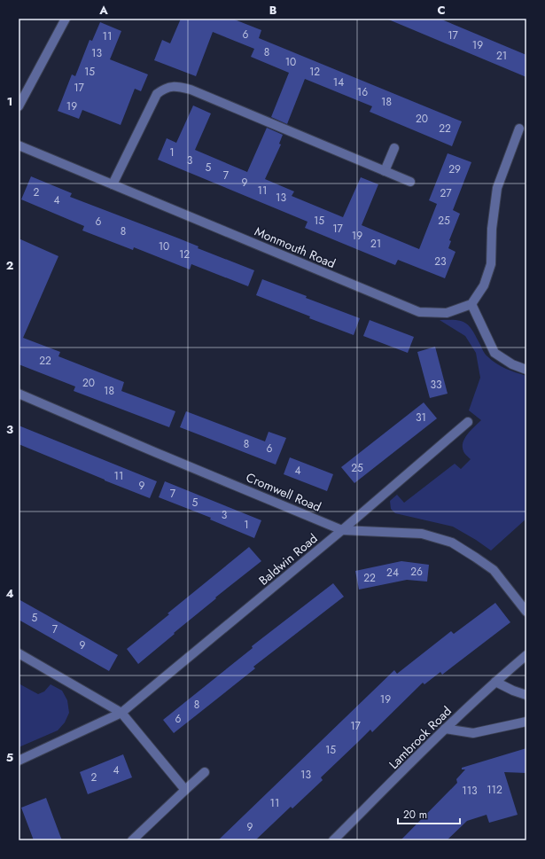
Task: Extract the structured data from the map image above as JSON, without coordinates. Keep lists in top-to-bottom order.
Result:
{
  "streets": {
    "street": [
      "Monmouth Road",
      "Cromwell Road",
      "Baldwin Road",
      "Lambrook Road"
    ]
  },
  "crossings": [
    ["Cromwell Road", "Baldwin Road"]
  ],
  "house_numbers": [
    "6",
    "17",
    "11",
    "19",
    "8",
    "13",
    "21",
    "10",
    "15",
    "12",
    "14",
    "17",
    "16",
    "18",
    "19",
    "20",
    "22",
    "1",
    "3",
    "5",
    "29",
    "7",
    "9",
    "11",
    "2",
    "27",
    "13",
    "4",
    "15",
    "25",
    "6",
    "17",
    "8",
    "19",
    "21",
    "10",
    "12",
    "23",
    "22",
    "20",
    "33",
    "18",
    "31",
    "8",
    "6",
    "25",
    "4",
    "11",
    "9",
    "7",
    "5",
    "3",
    "1",
    "26",
    "24",
    "22",
    "5",
    "7",
    "9",
    "19",
    "8",
    "6",
    "17",
    "15",
    "4",
    "13",
    "2",
    "112",
    "113",
    "11",
    "9"
  ],
  "scale_bar": "20 m",
  "grid": {
    "columns": ["A", "B", "C"],
    "rows": [
      "1",
      "2",
      "3",
      "4",
      "5"
    ]
  }
}
